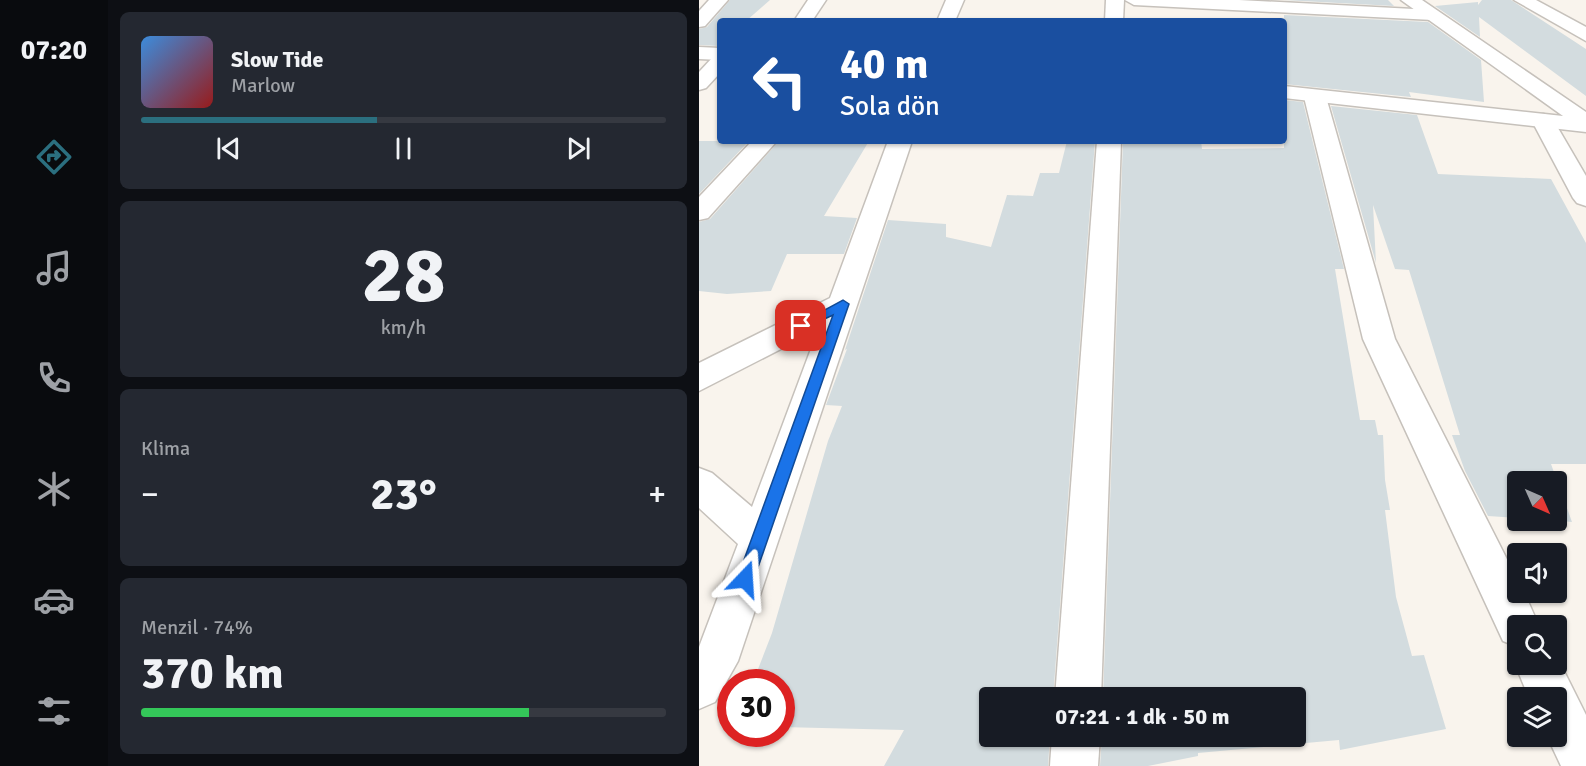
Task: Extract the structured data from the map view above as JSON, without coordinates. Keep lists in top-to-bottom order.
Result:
{
  "north": "bottom right",
  "page": {
    "tabs": "07:20",
    "turn": ["40 m", "Sola dön"],
    "song": ["Slow Tide", "Marlow"],
    "tile": [
      ["28", "km/h"],
      "Klima",
      ["Menzil · 74%", "370 km"]
    ],
    "heat": ["−", "23°", "+"],
    "limit": "30",
    "trip": "07:21 · 1 dk · 50 m"
  }
}
